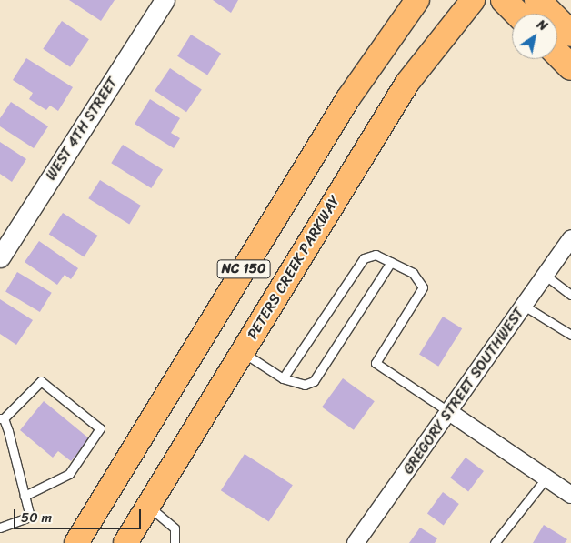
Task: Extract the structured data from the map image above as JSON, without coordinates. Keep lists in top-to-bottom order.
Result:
{
  "streets": {
    "main road": ["PETERS CREEK PARKWAY", "NC 150"],
    "street": ["WEST 4TH STREET", "GREGORY STREET SOUTHWEST"]
  },
  "scale_bar": "50 m",
  "north": "top right"
}
